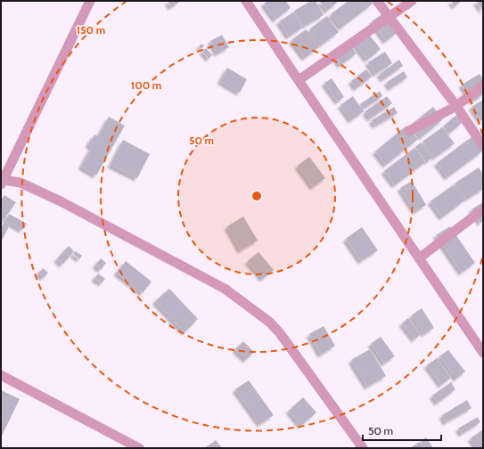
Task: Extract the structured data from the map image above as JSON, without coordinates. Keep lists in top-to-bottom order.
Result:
{
  "scale_bar": "50 m",
  "rings": ["150 m", "100 m", "50 m"]
}
